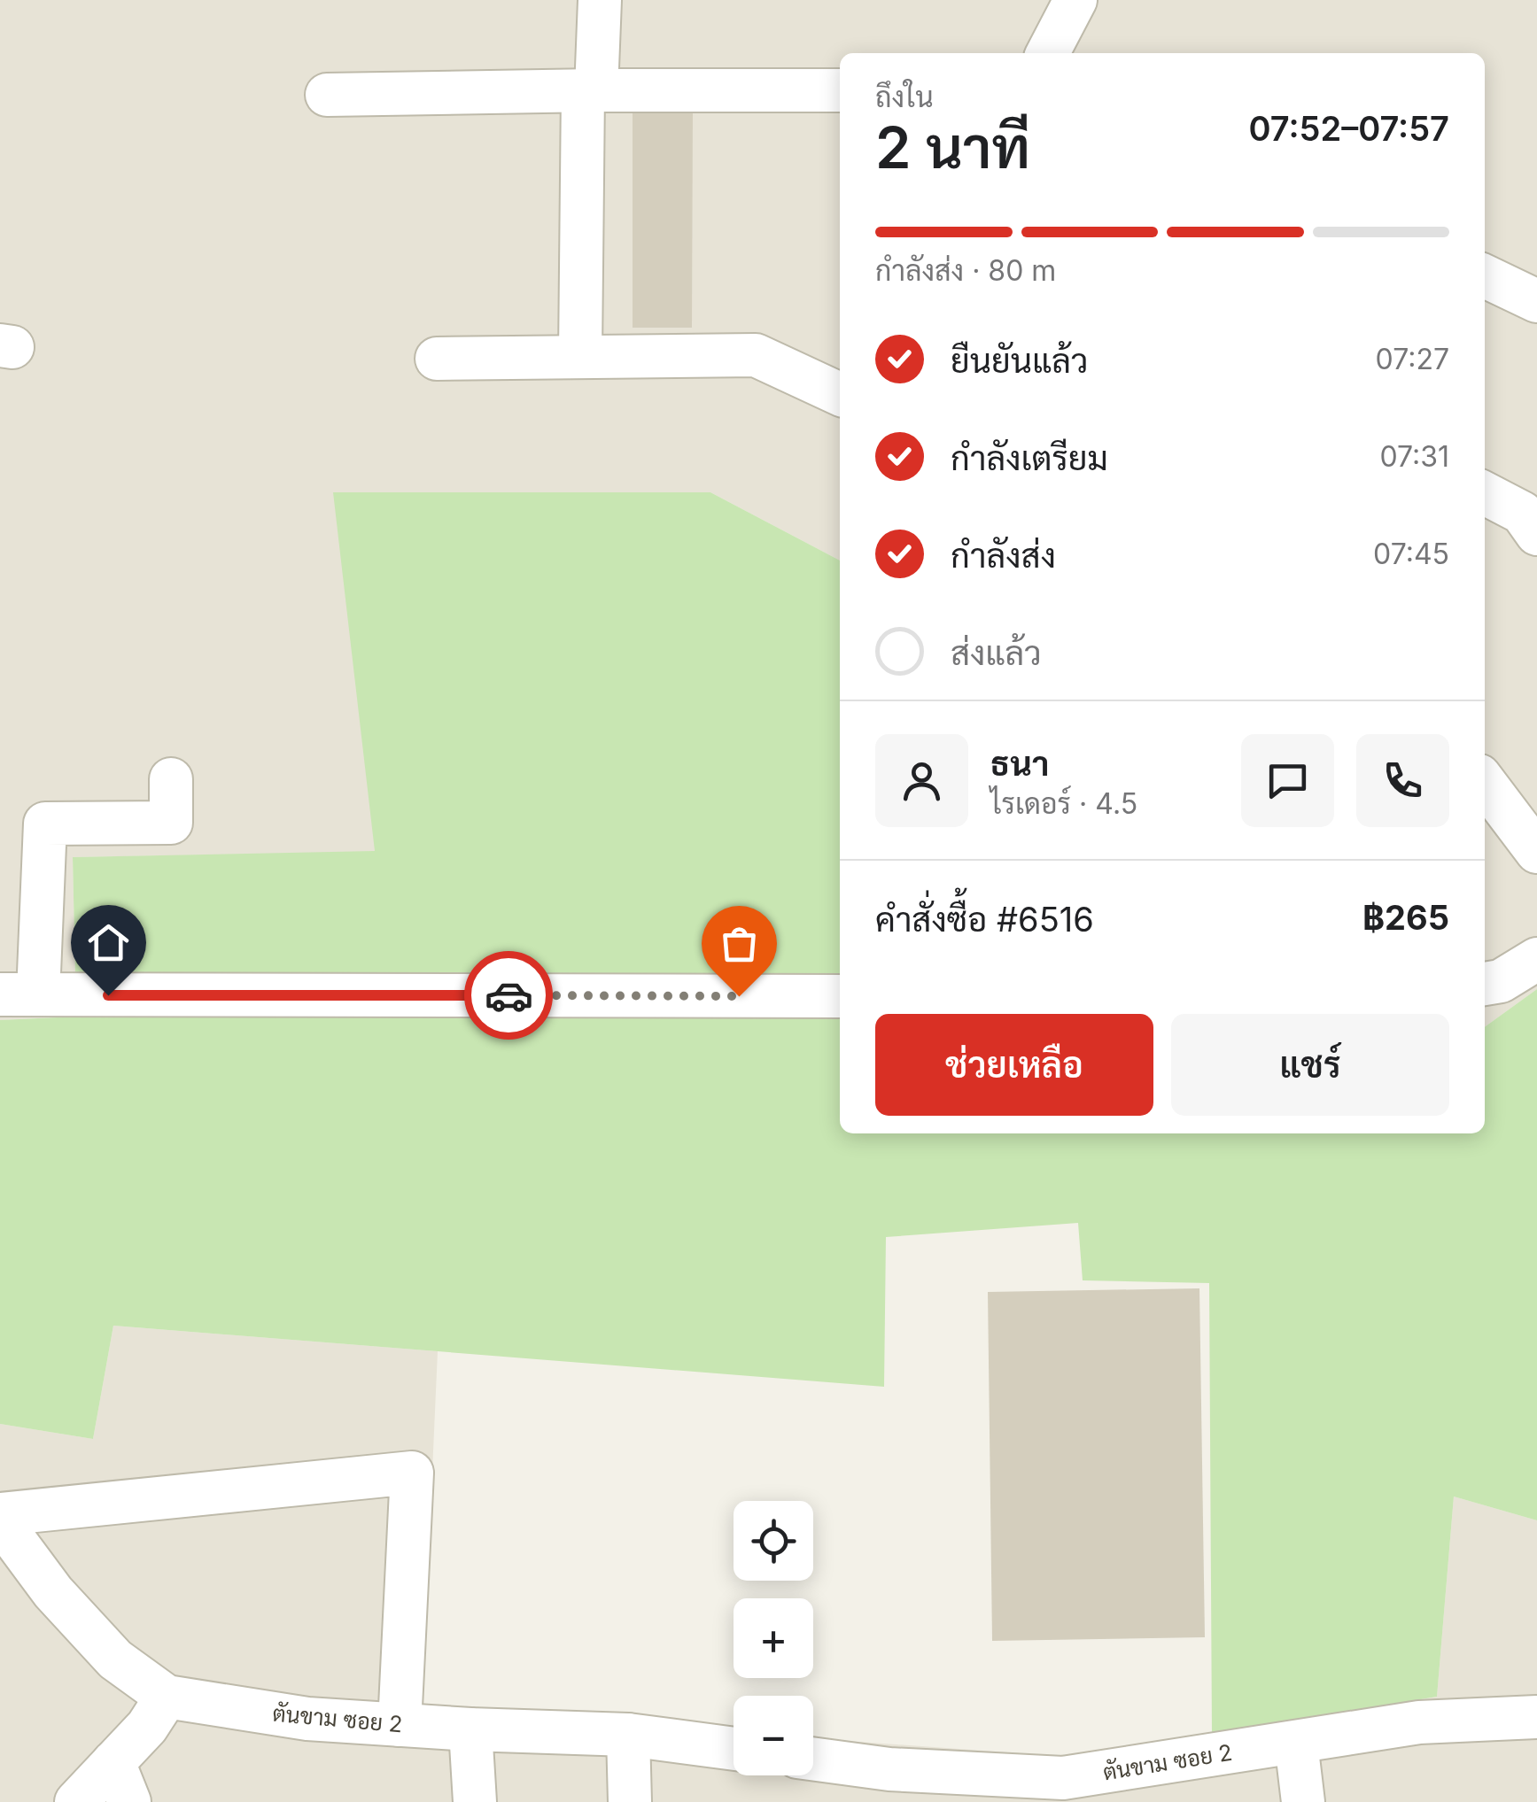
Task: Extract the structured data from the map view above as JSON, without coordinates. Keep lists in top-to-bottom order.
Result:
{
  "streets": {
    "street": ["ตันขาม ซอย 2"]
  },
  "page": {
    "heading": ["2 นาที", "ถึงใน", "07:52–07:57"],
    "panel": [
      "ธนา",
      "ไรเดอร์ · 4.5",
      "คำสั่งซื้อ #6516",
      "฿265"
    ],
    "bar": "กำลังส่ง · 80 m",
    "list": [
      ["ยืนยันแล้ว", "07:27"],
      ["กำลังเตรียม", "07:31"],
      ["กำลังส่ง", "07:45"],
      "ส่งแล้ว"
    ],
    "buttons": ["ช่วยเหลือ", "แชร์"],
    "map_buttons": ["+", "−"]
  }
}
